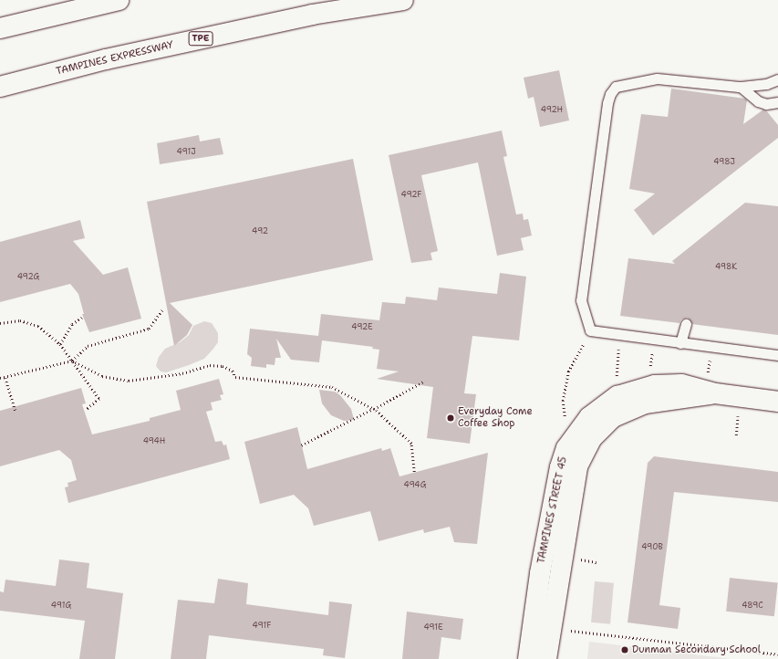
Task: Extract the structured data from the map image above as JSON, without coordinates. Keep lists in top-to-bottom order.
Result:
{
  "streets": {
    "main road": ["TPE", "TAMPINES EXPRESSWAY", "TAMPINES STREET 45"]
  },
  "places": ["Everyday Come Coffee Shop", "Dunman Secondary School"],
  "house_numbers": [
    "492H",
    "491J",
    "498J",
    "492F",
    "492",
    "498K",
    "492G",
    "492E",
    "494H",
    "494G",
    "490B",
    "491G",
    "489C",
    "491F",
    "491E"
  ]
}
